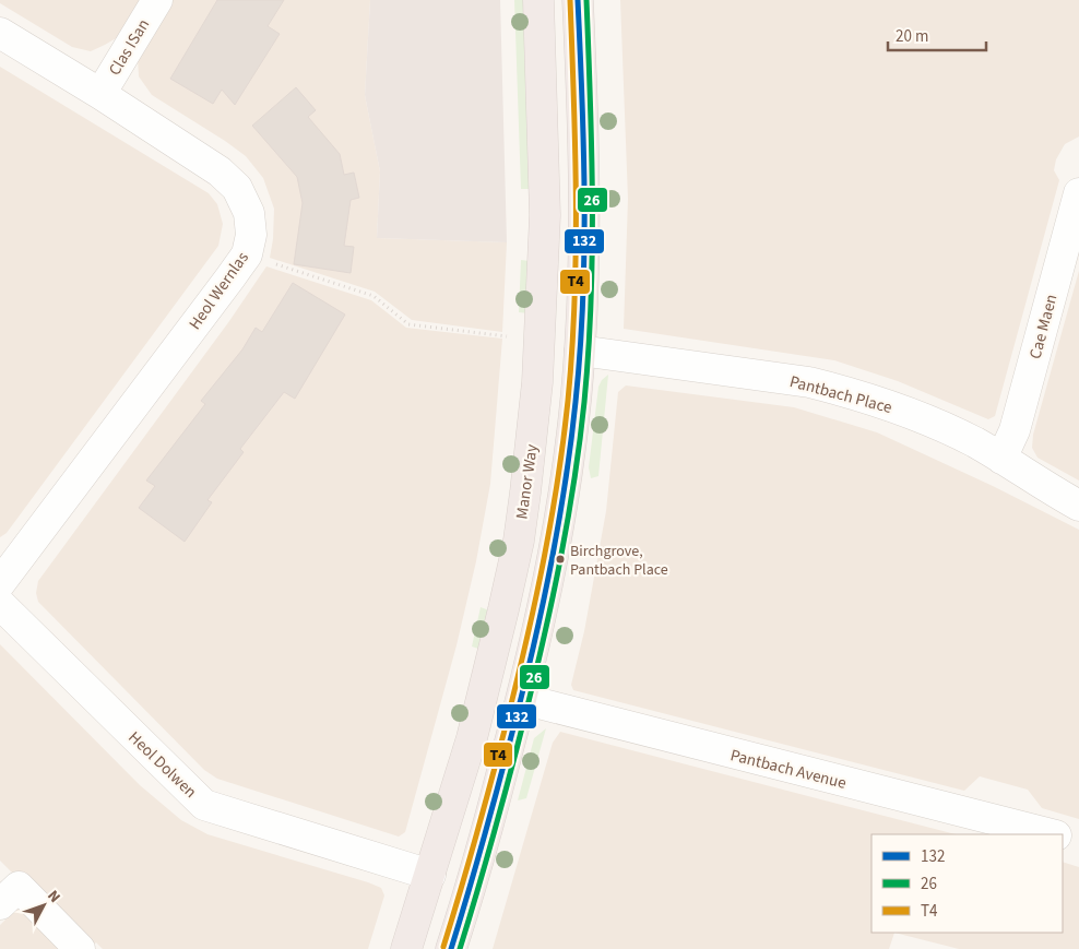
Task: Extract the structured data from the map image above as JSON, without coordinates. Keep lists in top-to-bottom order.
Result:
{
  "streets": {
    "highway": ["Manor Way"],
    "street": [
      "Clas ISan",
      "Heol Wernlas",
      "Cae Maen",
      "Pantbach Place",
      "Heol Dolwen",
      "Pantbach Avenue"
    ]
  },
  "crossings": [
    ["Clas ISan", "Heol Wernlas"],
    ["Cae Maen", "Pantbach Place"],
    ["Manor Way", "Heol Dolwen"]
  ],
  "places": ["Birchgrove, Pantbach Place"],
  "lines": ["transit line 132", "transit line 26", "transit line T4"],
  "legend": ["132", "26", "T4"],
  "scale_bar": "20 m",
  "north": "top right"
}
